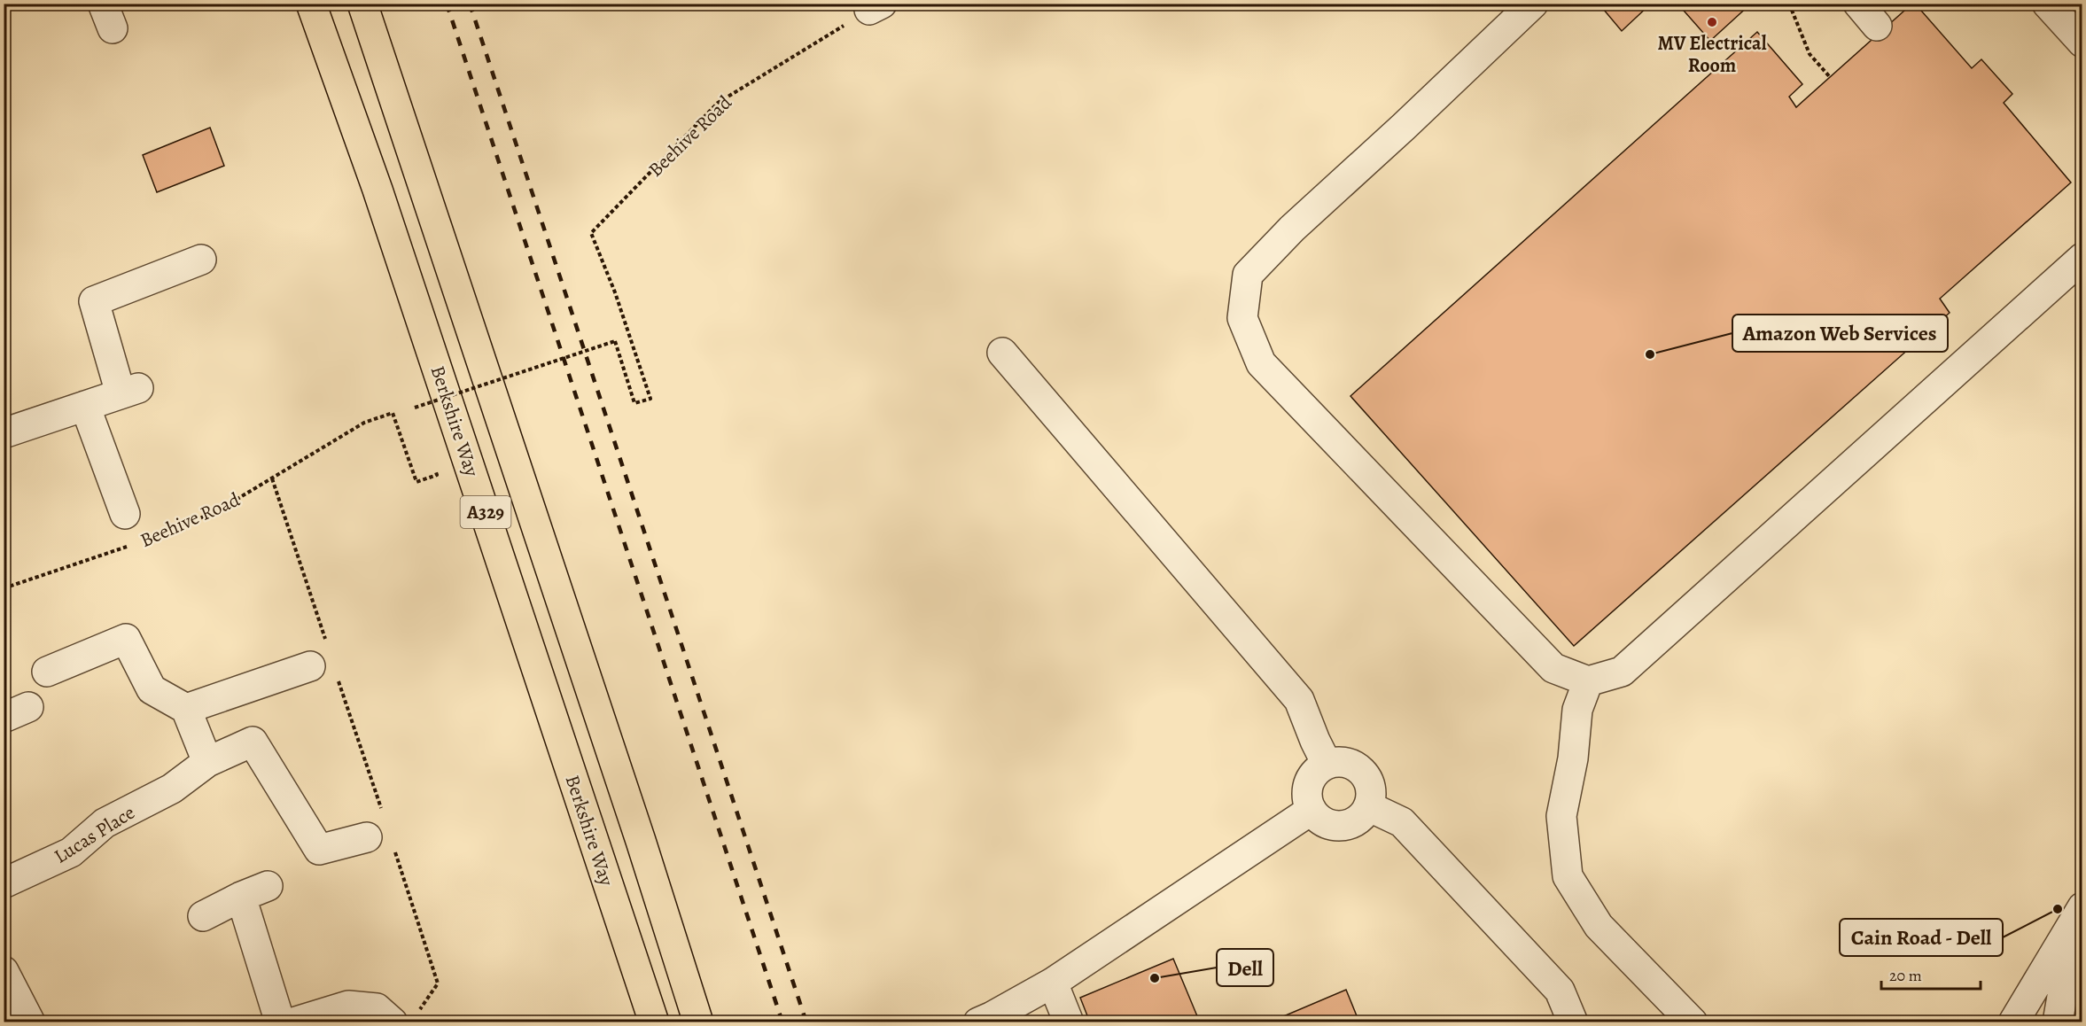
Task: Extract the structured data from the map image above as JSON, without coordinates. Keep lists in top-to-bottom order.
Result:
{
  "streets": {
    "highway": ["Berkshire Way", "A329"],
    "street": ["Lucas Place"],
    "path": ["Beehive Road"]
  },
  "places": [
    "MV Electrical Room",
    "Amazon Web Services",
    "Cain Road - Dell",
    "Dell"
  ],
  "scale_bar": "20 m"
}
